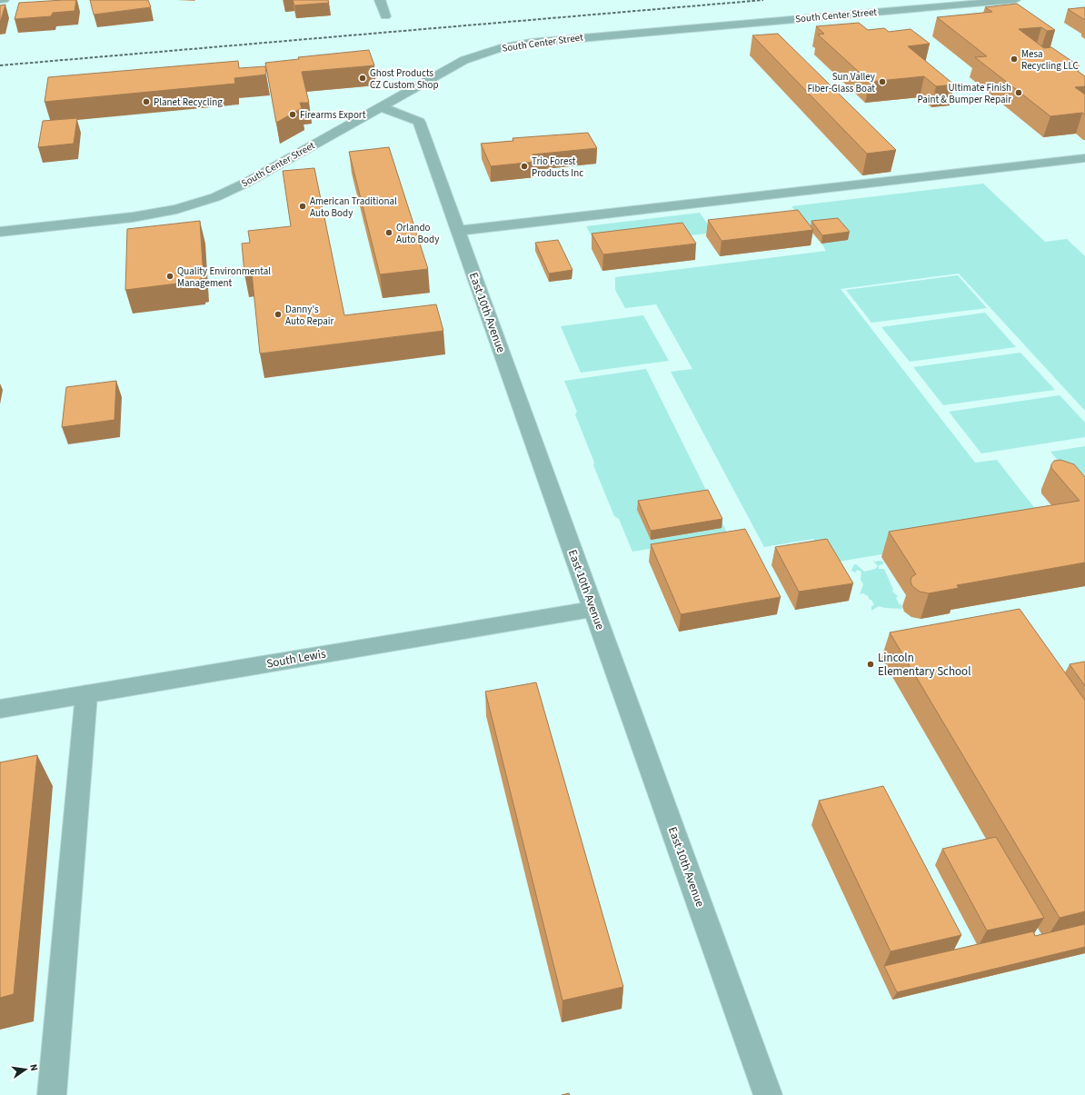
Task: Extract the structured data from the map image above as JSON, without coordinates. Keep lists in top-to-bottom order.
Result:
{
  "streets": {
    "street": ["South Center Street", "East 10th Avenue", "South Lewis"]
  },
  "crossings": [
    ["South Center Street", "East 10th Avenue"],
    ["East 10th Avenue", "South Lewis"]
  ],
  "places": [
    "Mesa Recycling LLC",
    "Ghost Products CZ Custom Shop",
    "Sun Valley Fiber-Glass Boat",
    "Ultimate Finish Paint & Bumper Repair",
    "Planet Recycling",
    "Firearms Export",
    "Trio Forest Products Inc",
    "American Traditional Auto Body",
    "Orlando Auto Body",
    "Quality Environmental Management",
    "Danny's Auto Repair",
    "Lincoln Elementary School"
  ],
  "north": "right"
}
